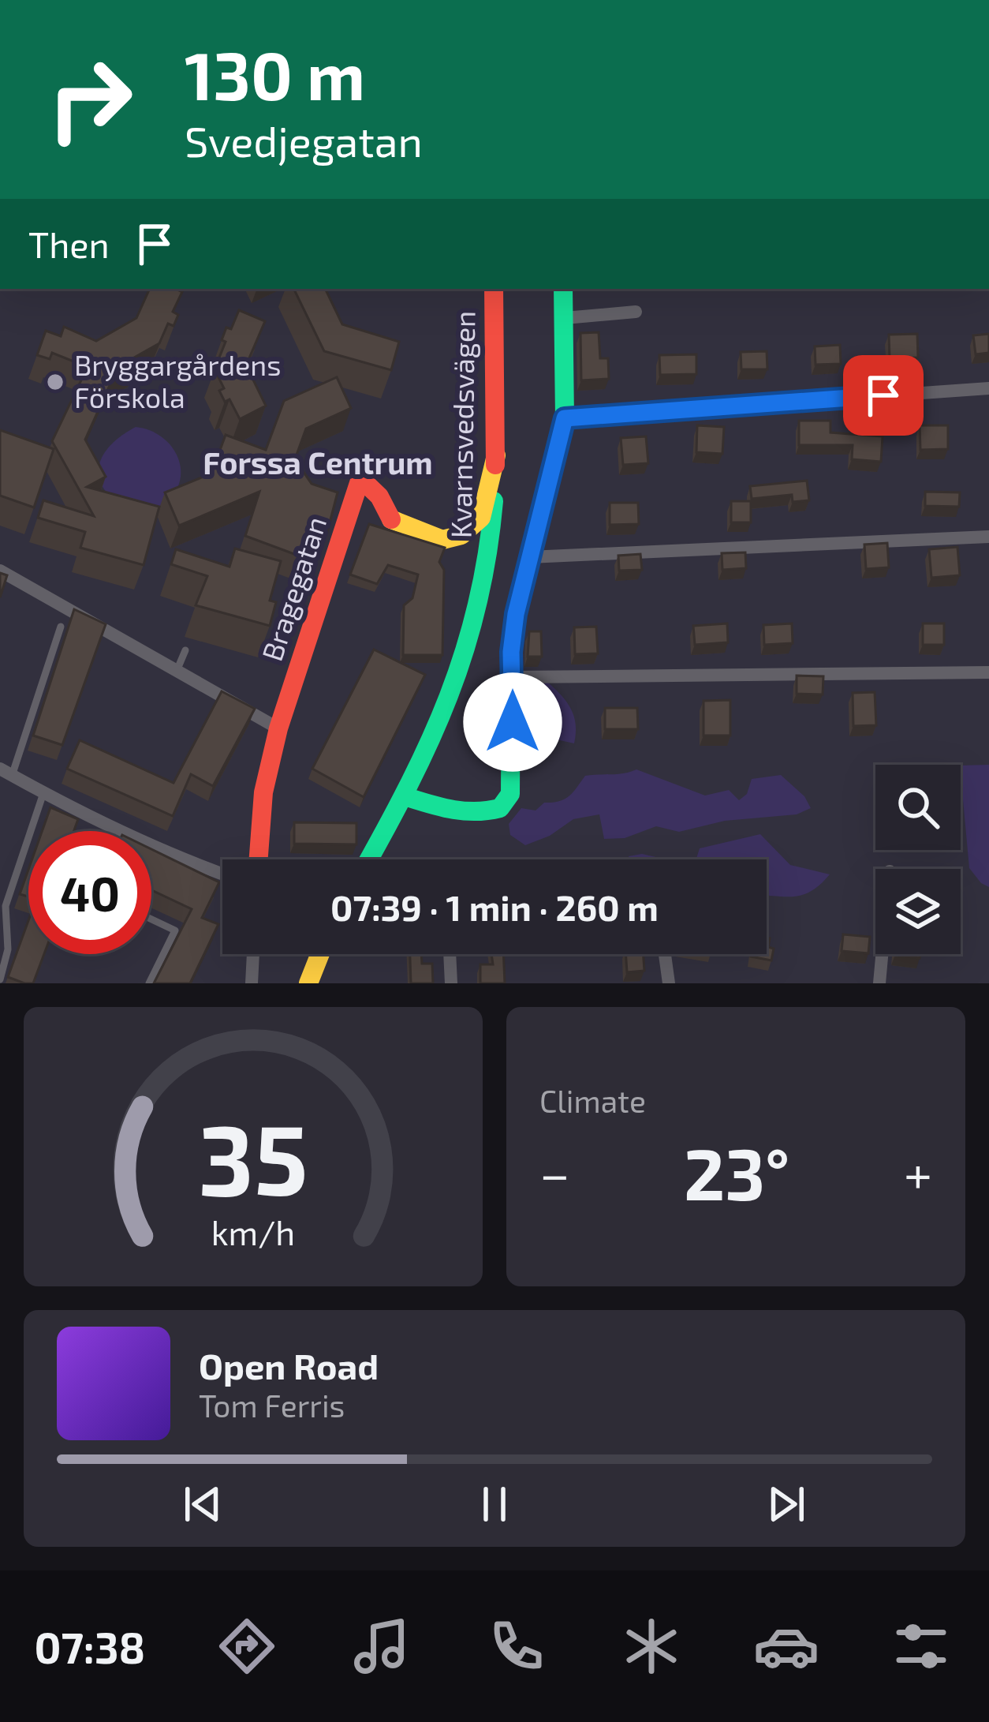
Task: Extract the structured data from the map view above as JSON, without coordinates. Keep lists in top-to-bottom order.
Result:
{
  "streets": {
    "street": ["Kvarnsvedsvägen", "Bragegatan"]
  },
  "crossings": [
    ["Kvarnsvedsvägen", "Bragegatan"]
  ],
  "districts": ["Forssa Centrum"],
  "places": ["Bryggargårdens Förskola"],
  "page": {
    "turn": ["130 m", "Svedjegatan"],
    "then": "Then",
    "limit": "40",
    "trip": "07:39 · 1 min · 260 m",
    "tile": "Climate",
    "heat": ["−", "23°", "+"],
    "song": ["Open Road", "Tom Ferris"],
    "tabs": "07:38",
    "gauge": ["35", "km/h"]
  }
}
